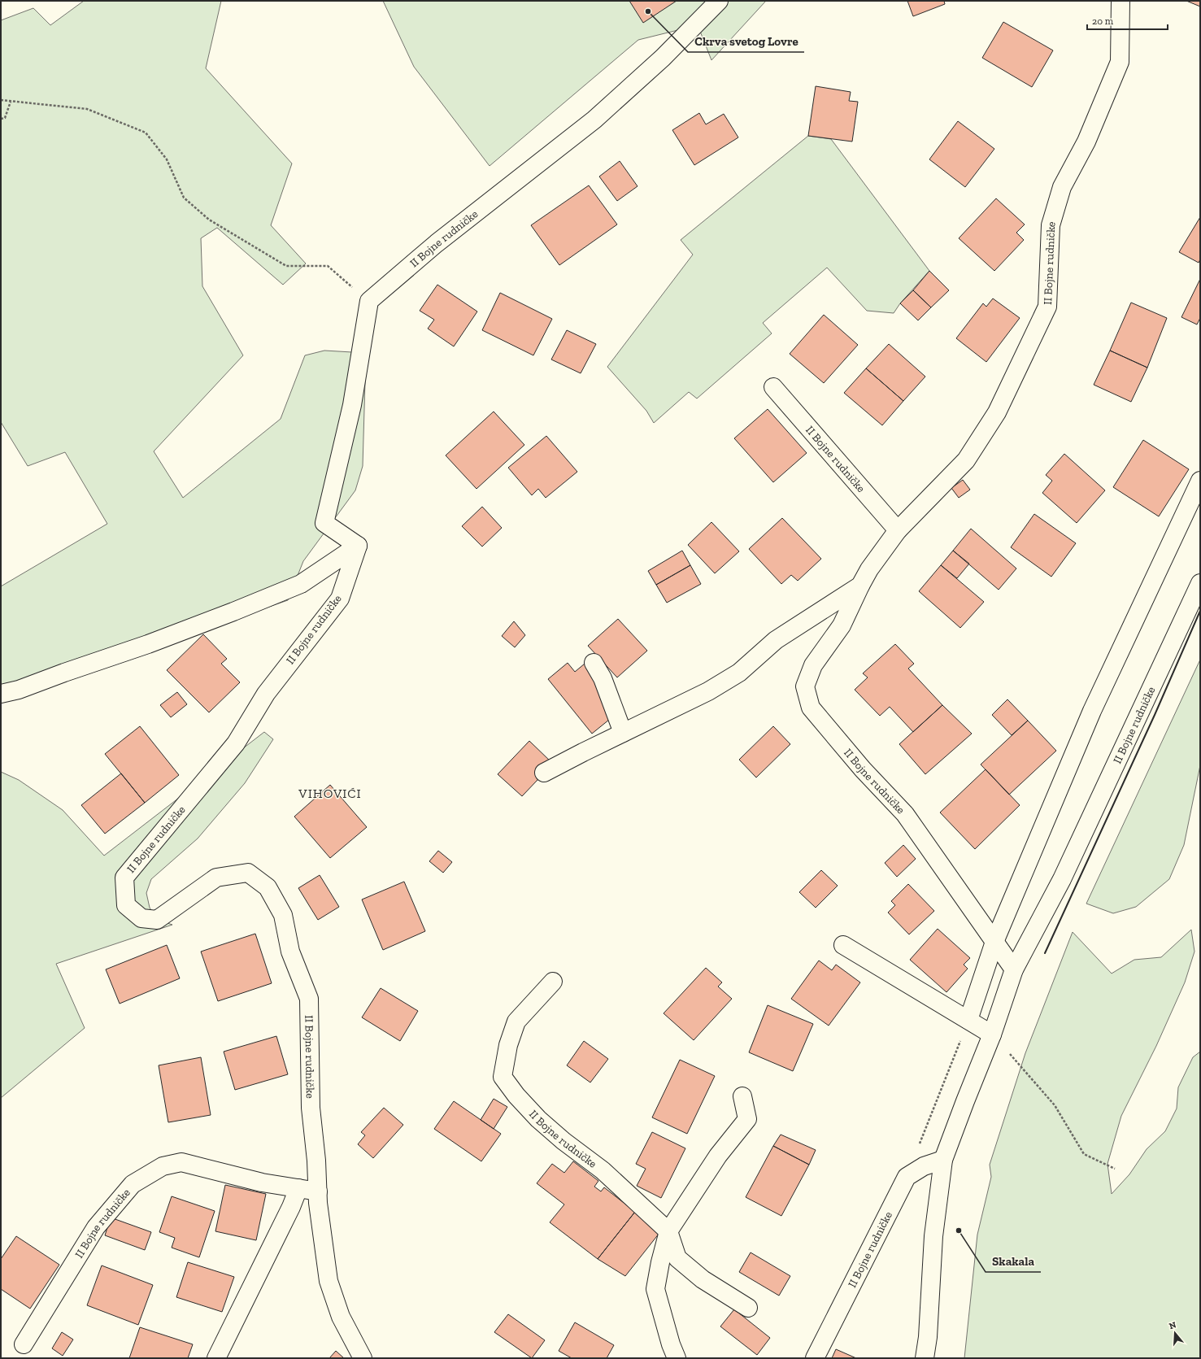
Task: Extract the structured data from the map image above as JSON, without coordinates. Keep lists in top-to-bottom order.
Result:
{
  "streets": {
    "street": ["II Bojne rudničke"]
  },
  "districts": ["VIHOVIĆI"],
  "places": ["Ckrva svetog Lovre", "Skakala"],
  "scale_bar": "20 m",
  "north": "top"
}
